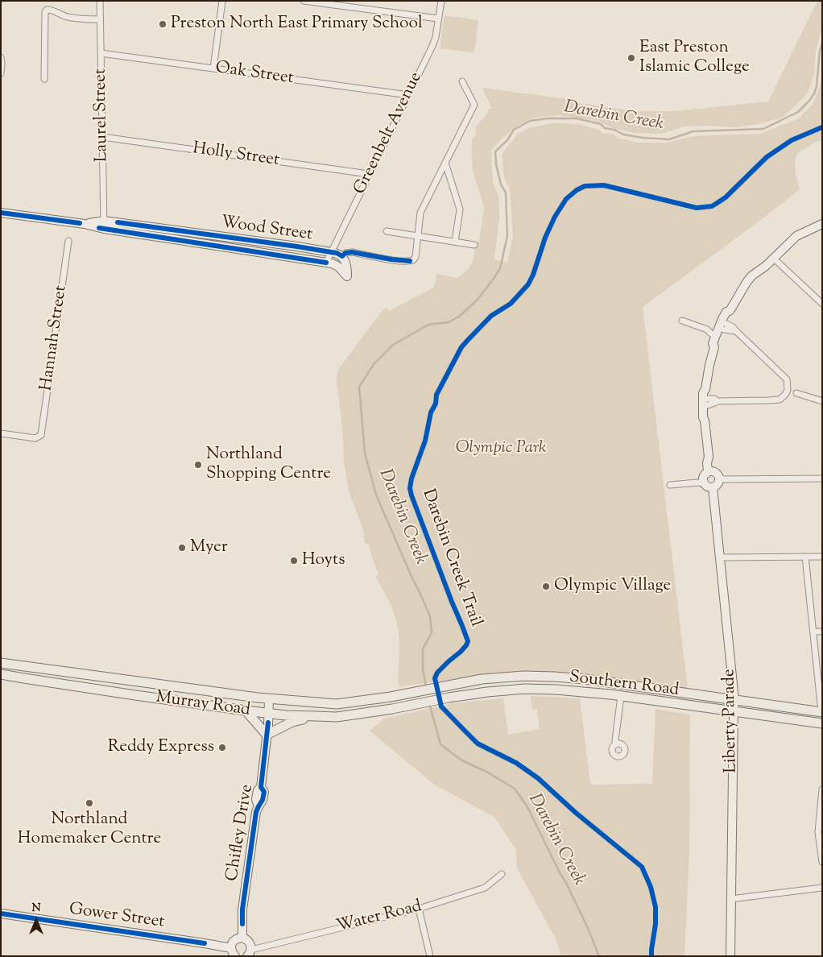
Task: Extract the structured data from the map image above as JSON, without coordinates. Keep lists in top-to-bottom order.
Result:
{
  "streets": {
    "main road": ["Southern Road", "Murray Road"],
    "street": [
      "Oak Street",
      "Laurel Street",
      "Greenbelt Avenue",
      "Holly Street",
      "Wood Street",
      "Hannah Street",
      "Liberty Parade",
      "Chifley Drive",
      "Gower Street",
      "Water Road"
    ],
    "cycle path": ["Darebin Creek Trail"]
  },
  "crossings": [
    ["Oak Street", "Laurel Street"],
    ["Oak Street", "Greenbelt Avenue"],
    ["Laurel Street", "Holly Street"],
    ["Laurel Street", "Wood Street"],
    ["Greenbelt Avenue", "Holly Street"],
    ["Greenbelt Avenue", "Wood Street"],
    ["Southern Road", "Murray Road"],
    ["Southern Road", "Liberty Parade"],
    ["Murray Road", "Chifley Drive"]
  ],
  "water": ["Darebin Creek"],
  "parks": ["Olympic Park"],
  "places": [
    "Preston North East Primary School",
    "East Preston Islamic College",
    "Northland Shopping Centre",
    "Myer",
    "Hoyts",
    "Olympic Village",
    "Reddy Express",
    "Northland Homemaker Centre"
  ],
  "north": "top"
}
